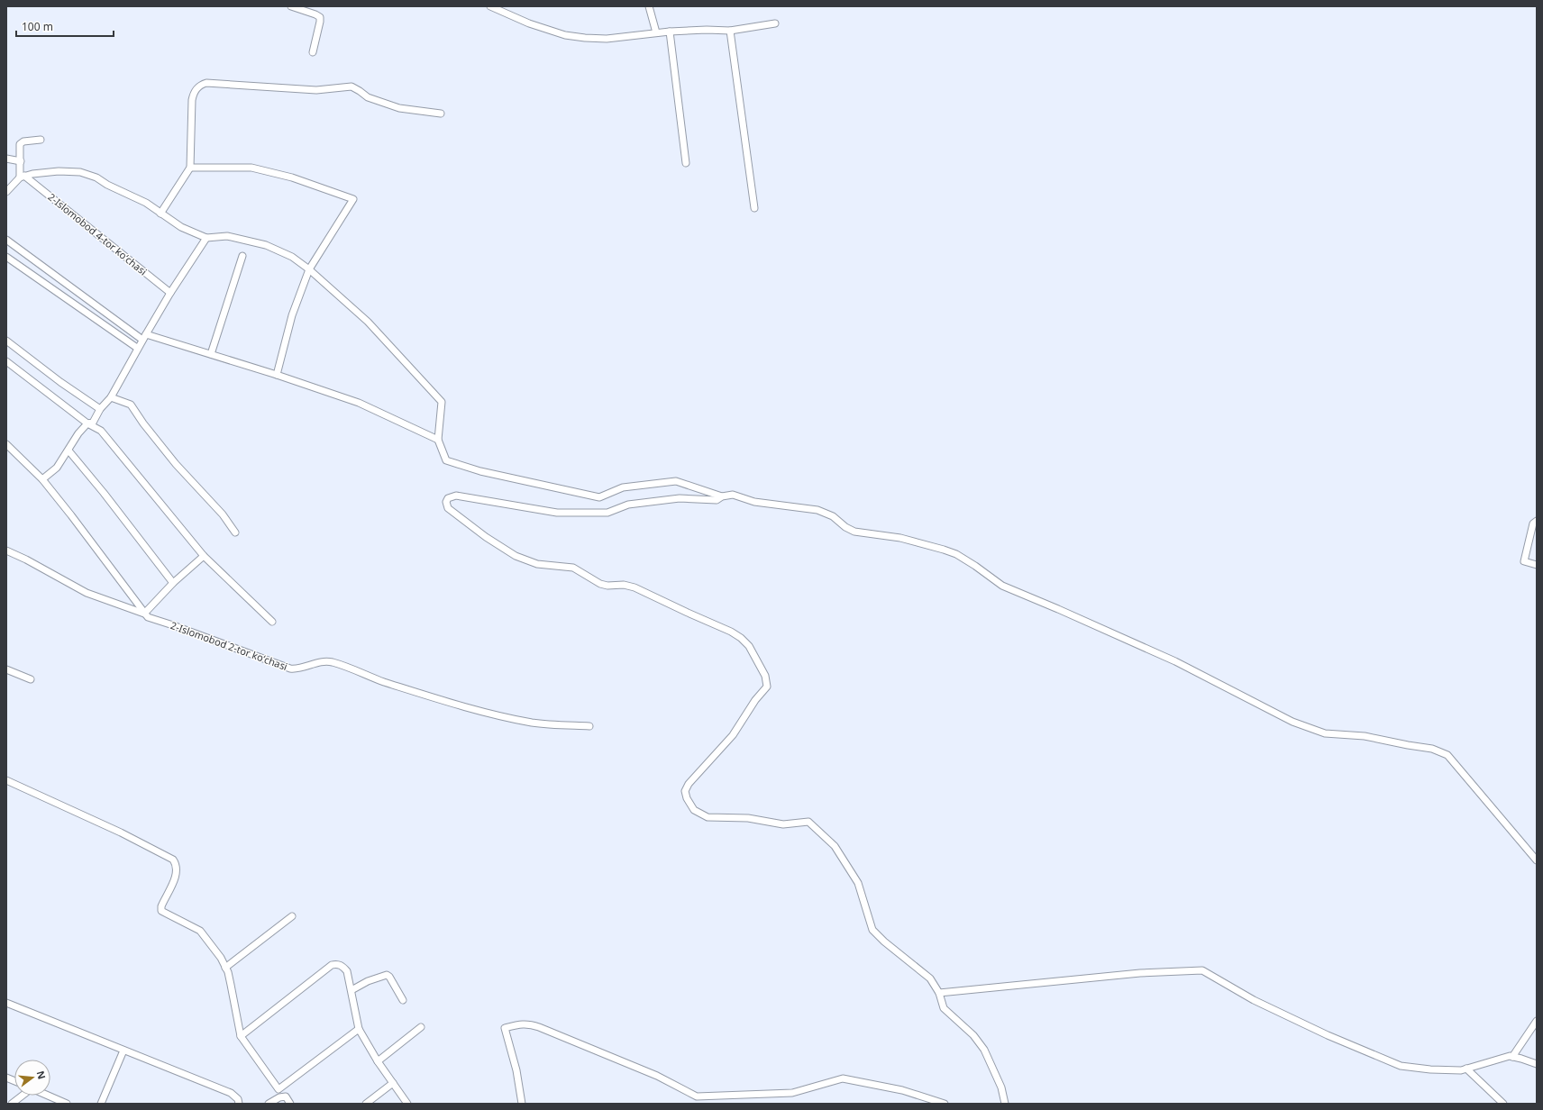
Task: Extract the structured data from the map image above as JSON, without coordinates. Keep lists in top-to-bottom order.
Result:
{
  "streets": {
    "street": ["2-Islomobod 4-tor koʻchasi", "2-Islomobod 2-tor koʻchasi"]
  },
  "scale_bar": "100 m",
  "north": "right"
}
